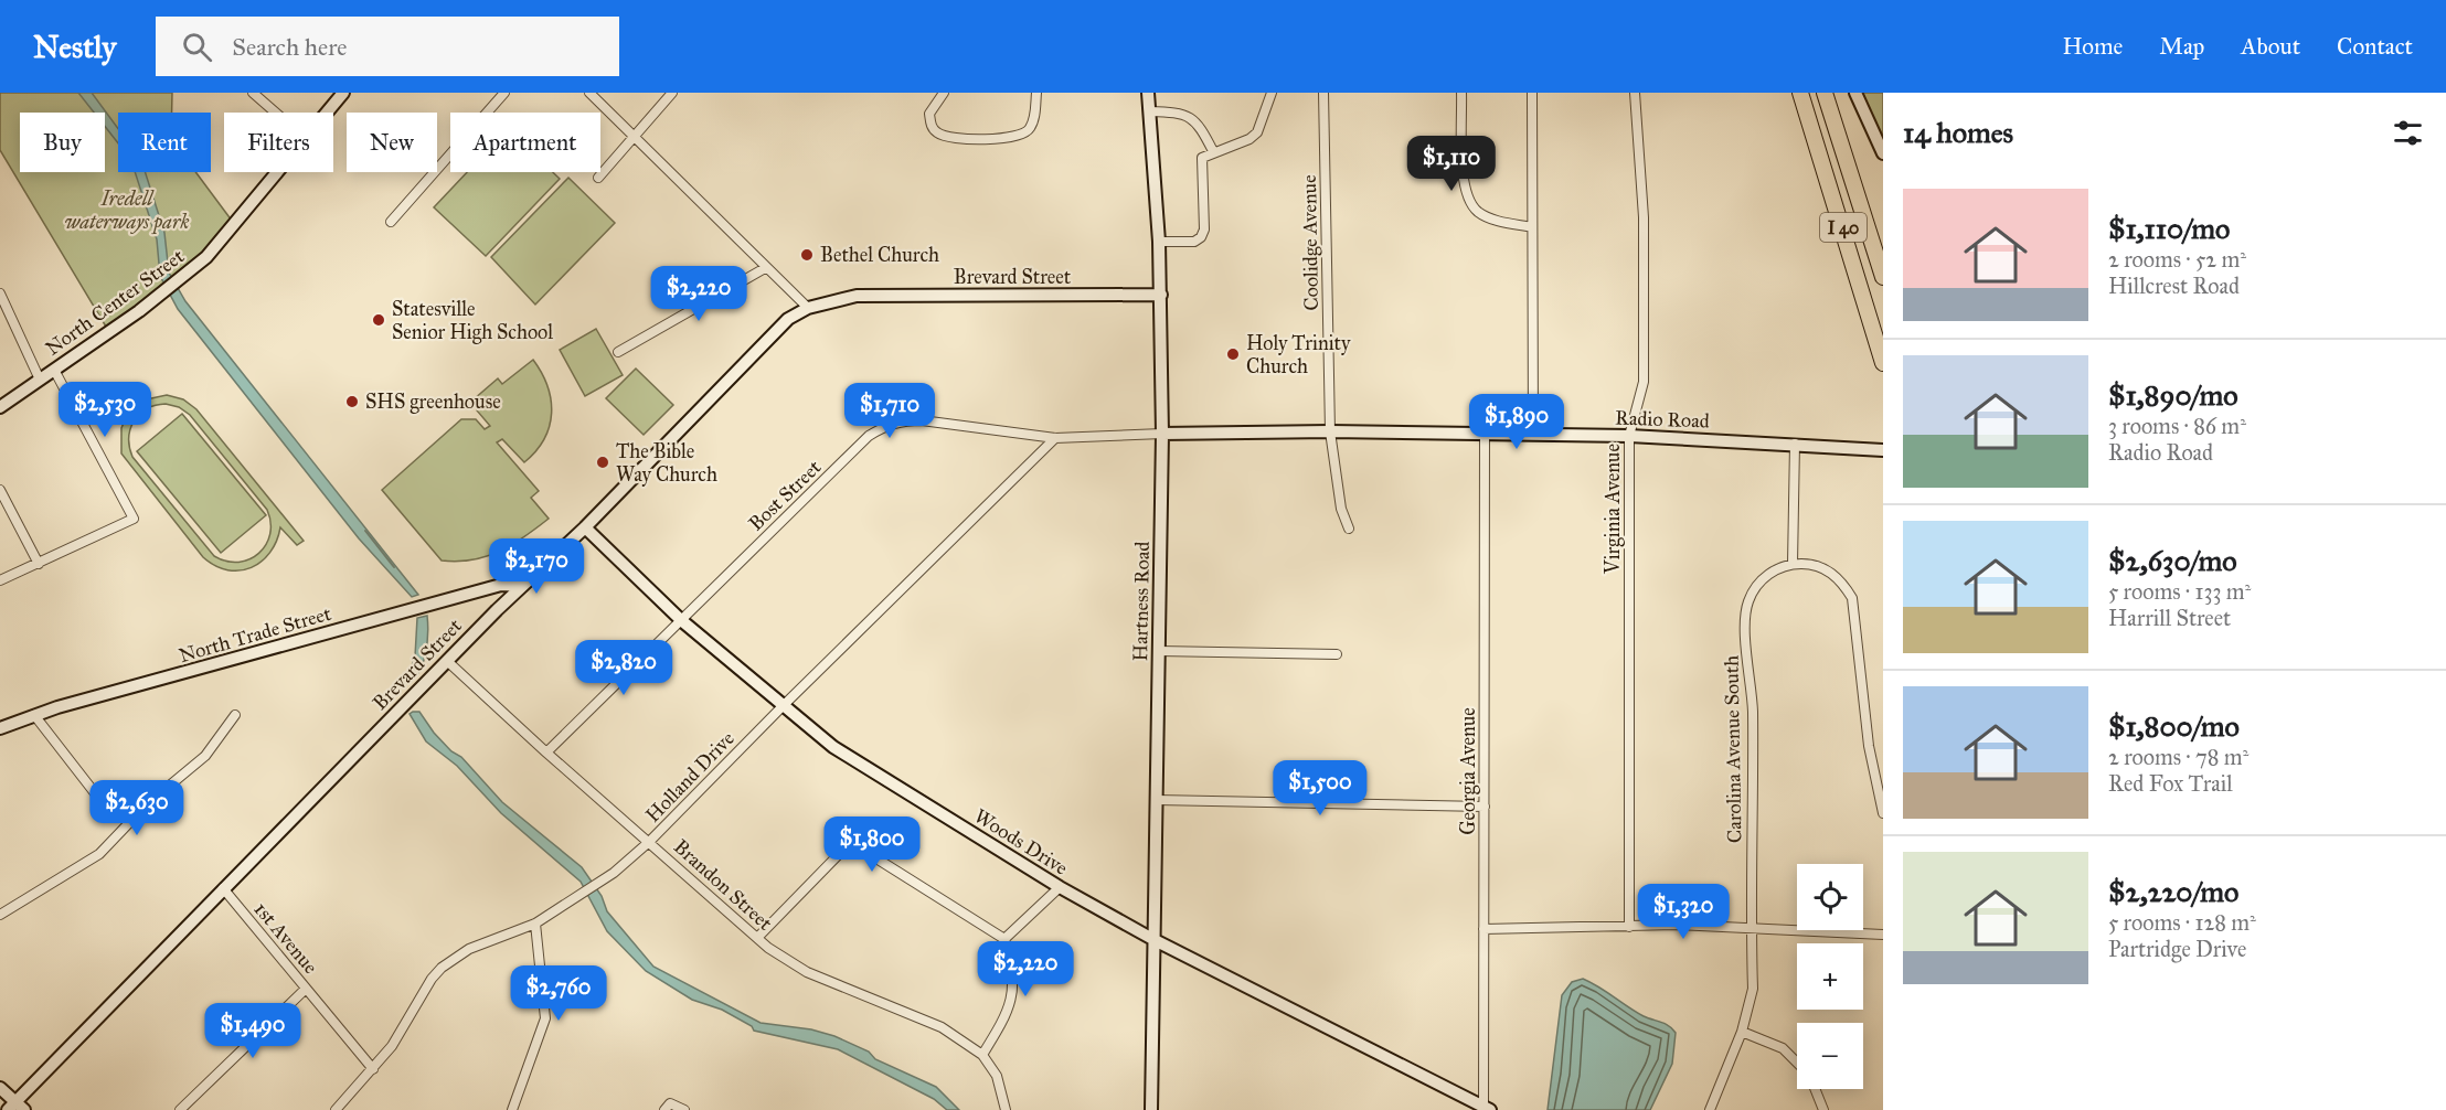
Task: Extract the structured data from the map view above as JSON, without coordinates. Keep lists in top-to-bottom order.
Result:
{
  "streets": {
    "highway": ["I 40"],
    "street": [
      "Coolidge Avenue",
      "Brevard Street",
      "North Center Street",
      "Radio Road",
      "Bost Street",
      "Virginia Avenue",
      "Hartness Road",
      "North Trade Street",
      "Carolina Avenue South",
      "Georgia Avenue",
      "Holland Drive",
      "Woods Drive",
      "Brandon Street",
      "1st Avenue"
    ]
  },
  "crossings": [
    ["Coolidge Avenue", "Radio Road"],
    ["Brevard Street", "Hartness Road"],
    ["Brevard Street", "North Trade Street"],
    ["Brevard Street", "Woods Drive"],
    ["Brevard Street", "Brandon Street"],
    ["Brevard Street", "1st Avenue"],
    ["Radio Road", "Bost Street"],
    ["Radio Road", "Virginia Avenue"],
    ["Radio Road", "Hartness Road"],
    ["Radio Road", "Georgia Avenue"],
    ["Bost Street", "Hartness Road"],
    ["Bost Street", "Holland Drive"],
    ["Bost Street", "Woods Drive"],
    ["Bost Street", "Brandon Street"],
    ["Hartness Road", "Woods Drive"],
    ["Georgia Avenue", "Woods Drive"],
    ["Holland Drive", "Woods Drive"],
    ["Holland Drive", "Brandon Street"],
    ["Holland Drive", "1st Avenue"]
  ],
  "parks": ["Iredell waterways park"],
  "places": [
    "Bethel Church",
    "Statesville Senior High School",
    "Holy Trinity Church",
    "SHS greenhouse",
    "The Bible Way Church"
  ],
  "page": {
    "header": "Nestly",
    "search": "Search here",
    "nav": [
      "Home",
      "Map",
      "About",
      "Contact"
    ],
    "heading": "14 homes",
    "chip": [
      "Buy",
      "Rent",
      "Filters",
      "New",
      "Apartment"
    ],
    "price": [
      "$1,110",
      "$2,220",
      "$2,530",
      "$1,710",
      "$1,890",
      "$2,170",
      "$2,820",
      "$1,500",
      "$2,630",
      "$1,800",
      "$1,320",
      "$2,220",
      "$2,760",
      "$1,490"
    ],
    "list": [
      {
        "name": "$1,110/mo",
        "note": "2 rooms · 52 m² · Hillcrest Road"
      },
      {
        "name": "$1,890/mo",
        "note": "3 rooms · 86 m² · Radio Road"
      },
      {
        "name": "$2,630/mo",
        "note": "5 rooms · 133 m² · Harrill Street"
      },
      {
        "name": "$1,800/mo",
        "note": "2 rooms · 78 m² · Red Fox Trail"
      },
      {
        "name": "$2,220/mo",
        "note": "5 rooms · 128 m² · Partridge Drive"
      }
    ],
    "map_buttons": ["+", "−"]
  }
}
